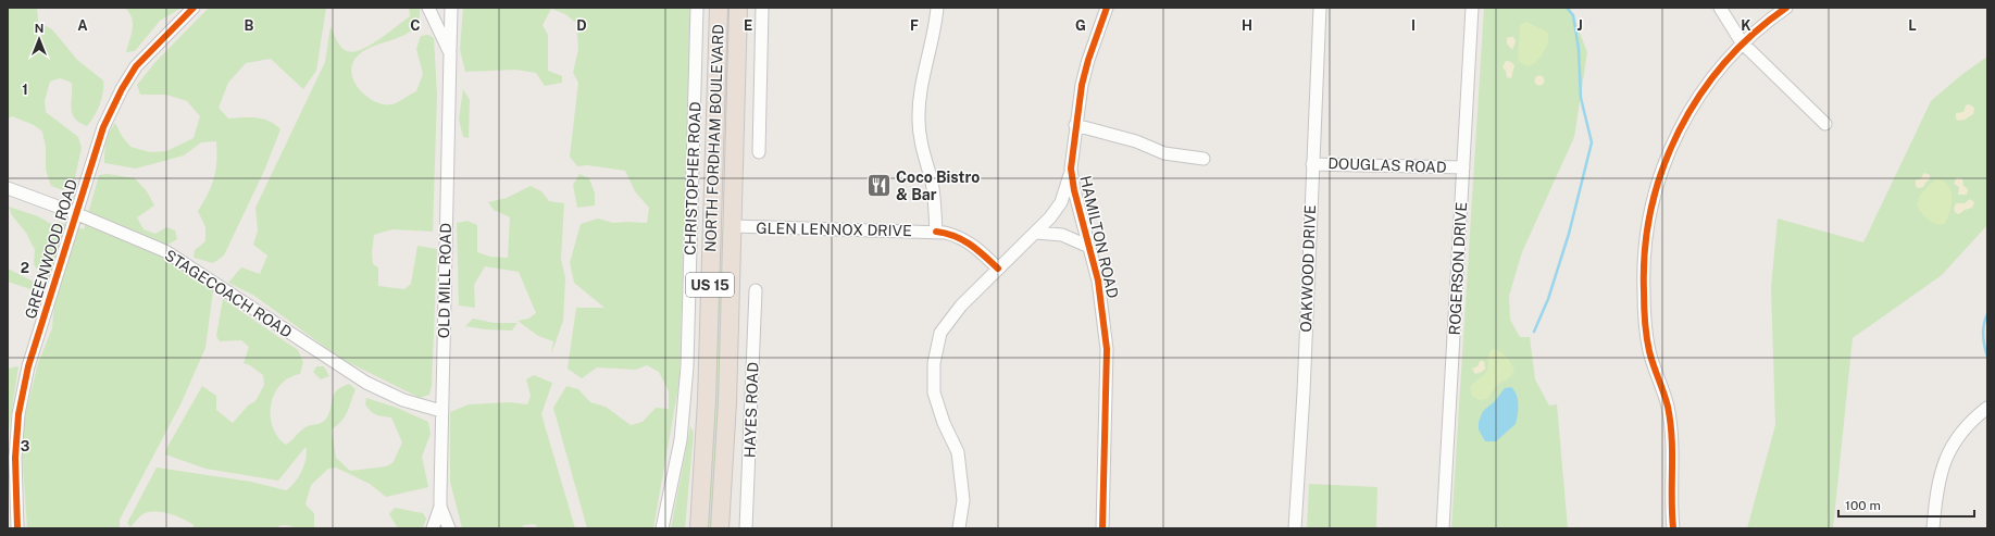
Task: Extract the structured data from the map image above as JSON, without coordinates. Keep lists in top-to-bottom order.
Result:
{
  "streets": {
    "highway": ["NORTH FORDHAM BOULEVARD", "US 15"],
    "street": [
      "DOUGLAS ROAD",
      "CHRISTOPHER ROAD",
      "GLEN LENNOX DRIVE",
      "HAMILTON ROAD",
      "GREENWOOD ROAD",
      "OAKWOOD DRIVE",
      "ROGERSON DRIVE",
      "OLD MILL ROAD",
      "STAGECOACH ROAD",
      "HAYES ROAD"
    ]
  },
  "crossings": [
    ["NORTH FORDHAM BOULEVARD", "GLEN LENNOX DRIVE"],
    ["DOUGLAS ROAD", "OAKWOOD DRIVE"],
    ["DOUGLAS ROAD", "ROGERSON DRIVE"],
    ["GREENWOOD ROAD", "STAGECOACH ROAD"],
    ["OLD MILL ROAD", "STAGECOACH ROAD"]
  ],
  "places": {
    "restaurant": ["Coco Bistro & Bar"]
  },
  "scale_bar": "100 m",
  "north": "top",
  "grid": {
    "columns": [
      "A",
      "B",
      "C",
      "D",
      "E",
      "F",
      "G",
      "H",
      "I",
      "J",
      "K",
      "L"
    ],
    "rows": ["1", "2", "3"]
  }
}
